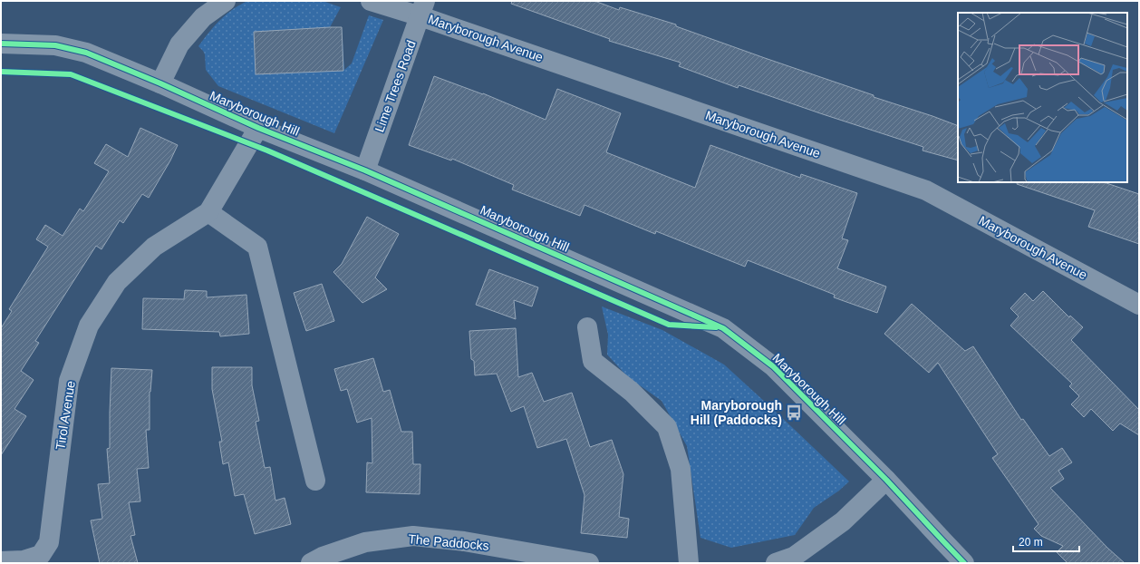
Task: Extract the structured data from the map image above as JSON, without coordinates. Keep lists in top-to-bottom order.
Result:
{
  "streets": {
    "street": [
      "Maryborough Avenue",
      "Lime Trees Road",
      "Maryborough Hill",
      "Tirol Avenue",
      "The Paddocks"
    ]
  },
  "crossings": [
    ["Maryborough Avenue", "Lime Trees Road"],
    ["Lime Trees Road", "Maryborough Hill"],
    ["Maryborough Hill", "Tirol Avenue"]
  ],
  "places": {
    "bus stop": ["Maryborough Hill (Paddocks)"]
  },
  "scale_bar": "20 m"
}
